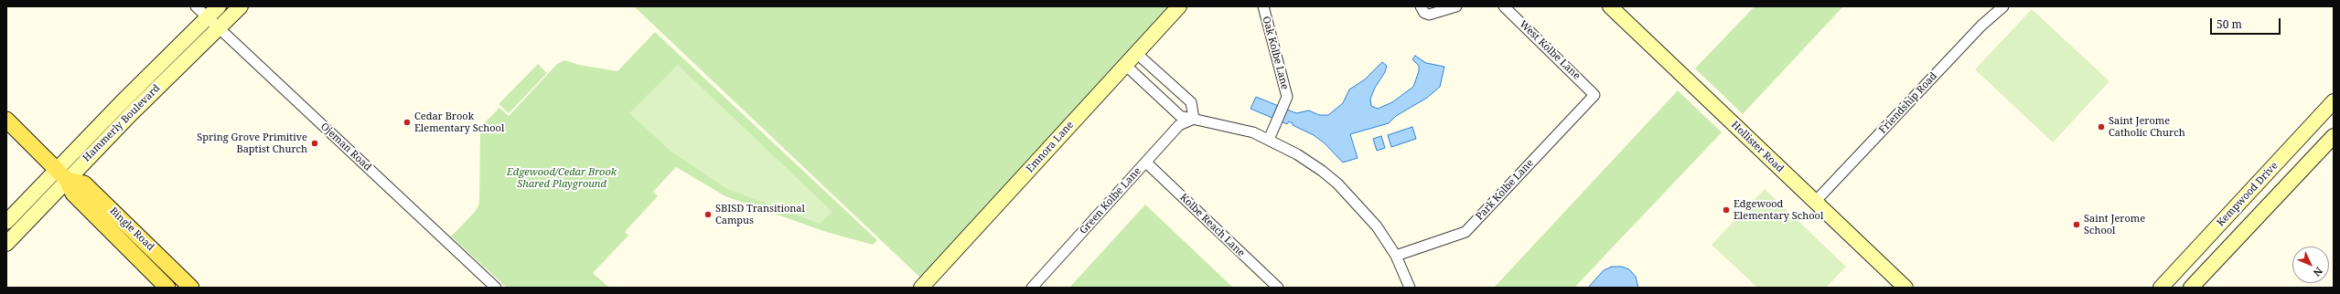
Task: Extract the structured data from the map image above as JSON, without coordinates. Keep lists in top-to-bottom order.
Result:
{
  "streets": {
    "main road": [
      "Hammerly Boulevard",
      "Emnora Lane",
      "Hollister Road",
      "Kempwood Drive",
      "Bingle Road"
    ],
    "street": [
      "West Kolbe Lane",
      "Oak Kolbe Lane",
      "Friendship Road",
      "Ojeman Road",
      "Park Kolbe Lane",
      "Green Kolbe Lane",
      "Kolbe Reach Lane"
    ]
  },
  "crossings": [
    ["West Kolbe Lane", "Park Kolbe Lane"],
    ["Friendship Road", "Hollister Road"],
    ["Hammerly Boulevard", "Ojeman Road"],
    ["Hammerly Boulevard", "Bingle Road"],
    ["Green Kolbe Lane", "Kolbe Reach Lane"]
  ],
  "parks": ["Edgewood/Cedar Brook Shared Playground"],
  "places": [
    "Cedar Brook Elementary School",
    "Saint Jerome Catholic Church",
    "Spring Grove Primitive Baptist Church",
    "Edgewood Elementary School",
    "SBISD Transitional Campus",
    "Saint Jerome School"
  ],
  "scale_bar": "50 m",
  "north": "bottom right"
}
